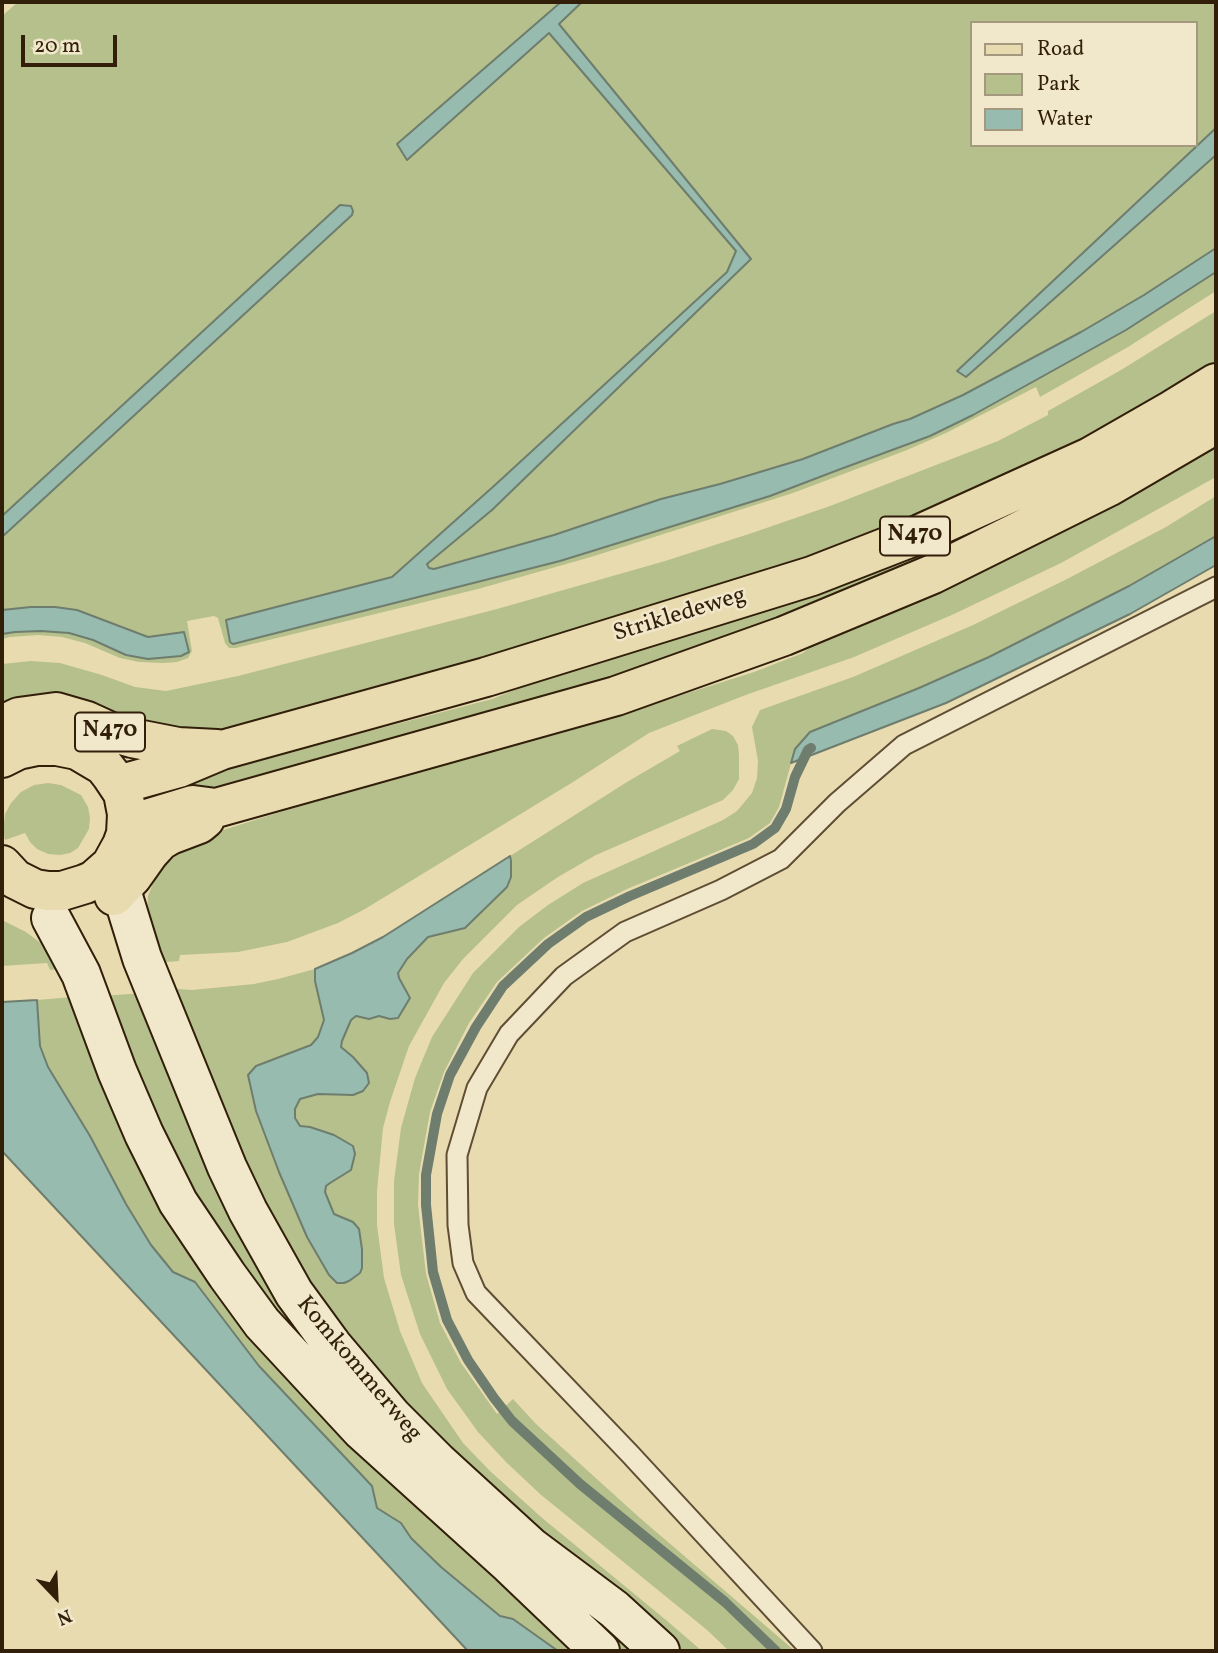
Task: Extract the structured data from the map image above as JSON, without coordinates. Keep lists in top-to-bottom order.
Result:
{
  "streets": {
    "main road": ["N470", "Strikledeweg", "Komkommerweg"]
  },
  "crossings": [
    ["N470", "Strikledeweg"],
    ["N470", "Komkommerweg"]
  ],
  "legend": ["Road", "Park", "Water"],
  "scale_bar": "20 m",
  "north": "bottom right"
}
